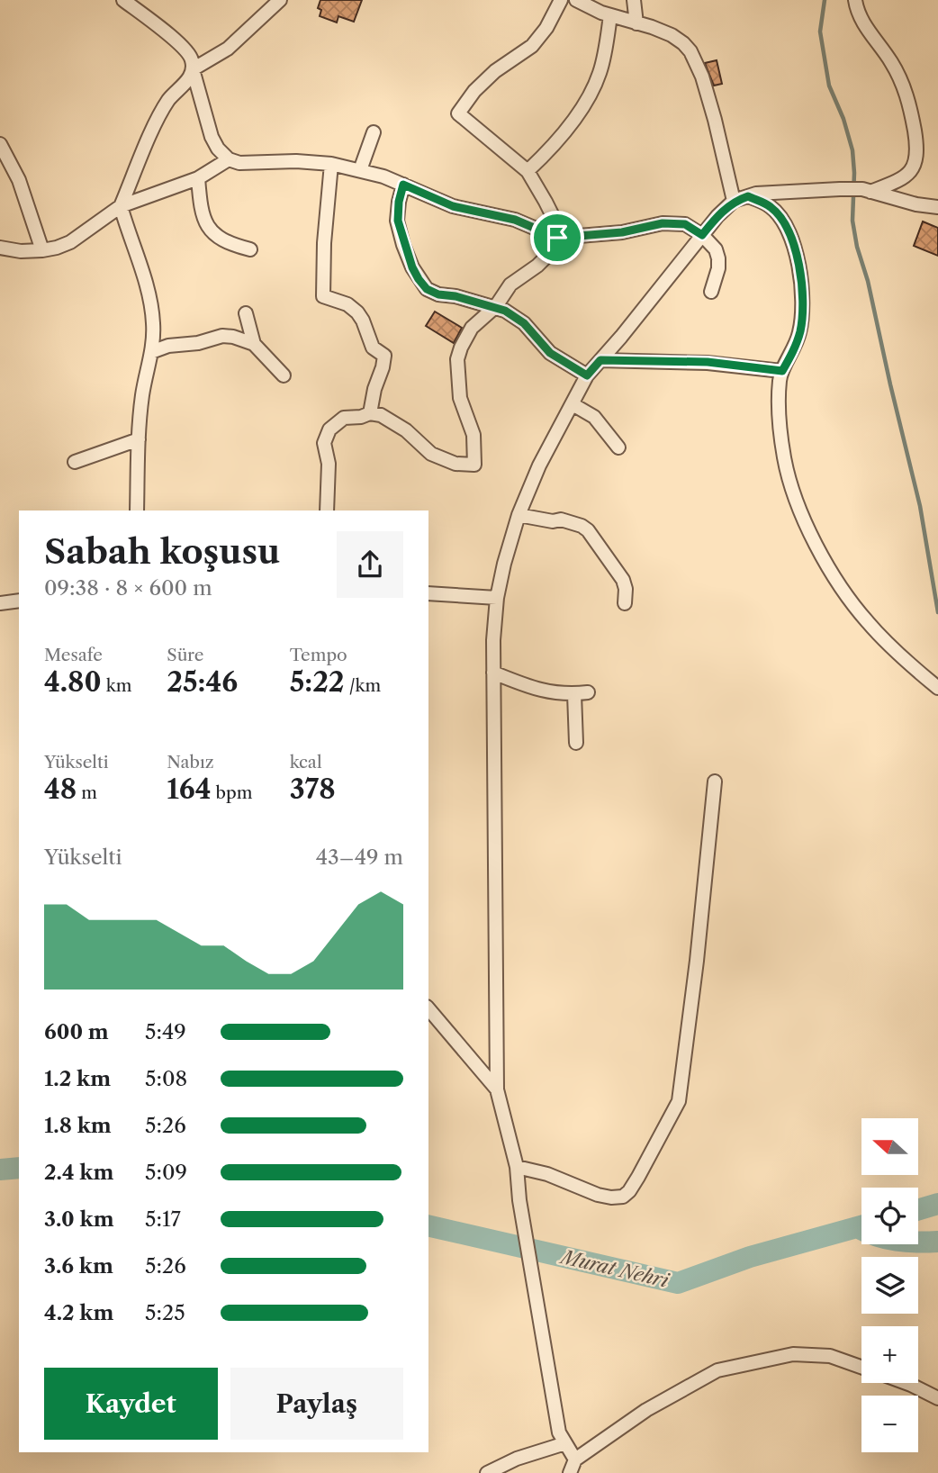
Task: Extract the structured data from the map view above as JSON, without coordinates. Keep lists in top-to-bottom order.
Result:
{
  "water": ["Murat Nehri"],
  "north": "left",
  "page": {
    "heading": ["Sabah koşusu", "09:38 · 8 × 600 m"],
    "stats": [
      ["Mesafe", "4.80 km"],
      ["Süre", "25:46"],
      ["Tempo", "5:22 /km"],
      ["Yükselti", "48 m"],
      ["Nabız", "164 bpm"],
      ["kcal", "378"]
    ],
    "chart": ["Yükselti", "43–49 m"],
    "list": [
      {
        "name": "600 m",
        "note": "5:49"
      },
      {
        "name": "1.2 km",
        "note": "5:08"
      },
      {
        "name": "1.8 km",
        "note": "5:26"
      },
      {
        "name": "2.4 km",
        "note": "5:09"
      },
      {
        "name": "3.0 km",
        "note": "5:17"
      },
      {
        "name": "3.6 km",
        "note": "5:26"
      },
      {
        "name": "4.2 km",
        "note": "5:25"
      }
    ],
    "map_buttons": ["+", "−"],
    "buttons": ["Kaydet", "Paylaş"]
  }
}
